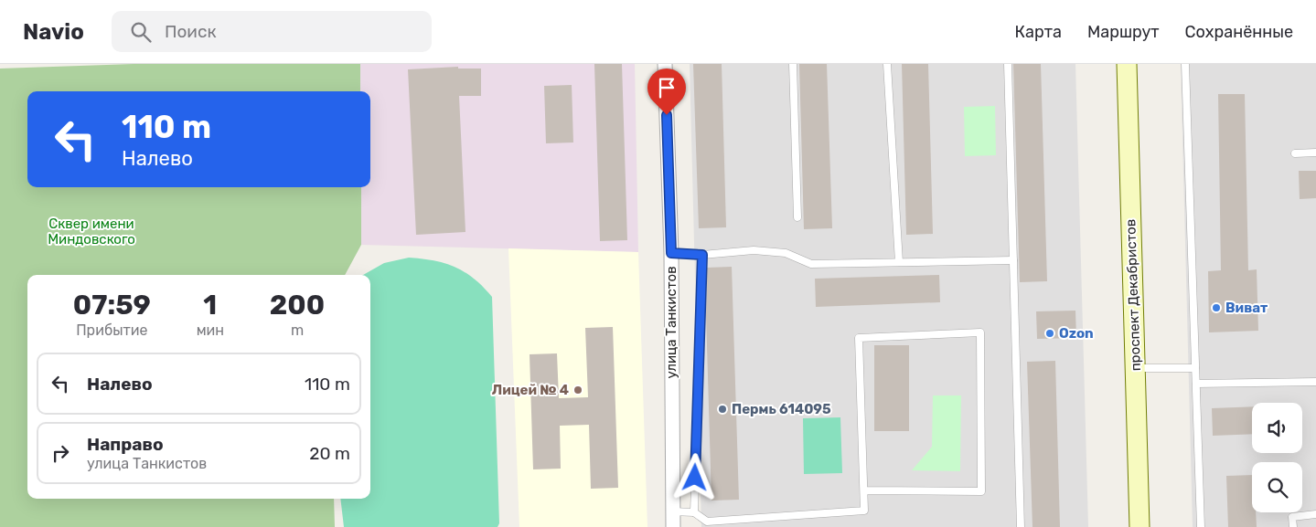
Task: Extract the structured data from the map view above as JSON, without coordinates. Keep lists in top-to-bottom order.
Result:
{
  "streets": {
    "main road": ["проспект Декабристов"],
    "street": ["улица Танкистов"]
  },
  "parks": ["Сквер имени Миндовского"],
  "places": [
    "Виват",
    "Ozon",
    "Лицей № 4",
    "Пермь 614095"
  ],
  "page": {
    "header": "Navio",
    "search": "Поиск",
    "nav": ["Карта", "Маршрут", "Сохранённые"],
    "turn": ["110 m", "Налево"],
    "eta": [
      "07:59",
      "Прибытие",
      "1",
      "мин",
      "200",
      "m"
    ],
    "list": [
      {
        "name": "Налево",
        "value": "110 m"
      },
      {
        "name": "Направо",
        "note": "улица Танкистов",
        "value": "20 m"
      }
    ]
  }
}
